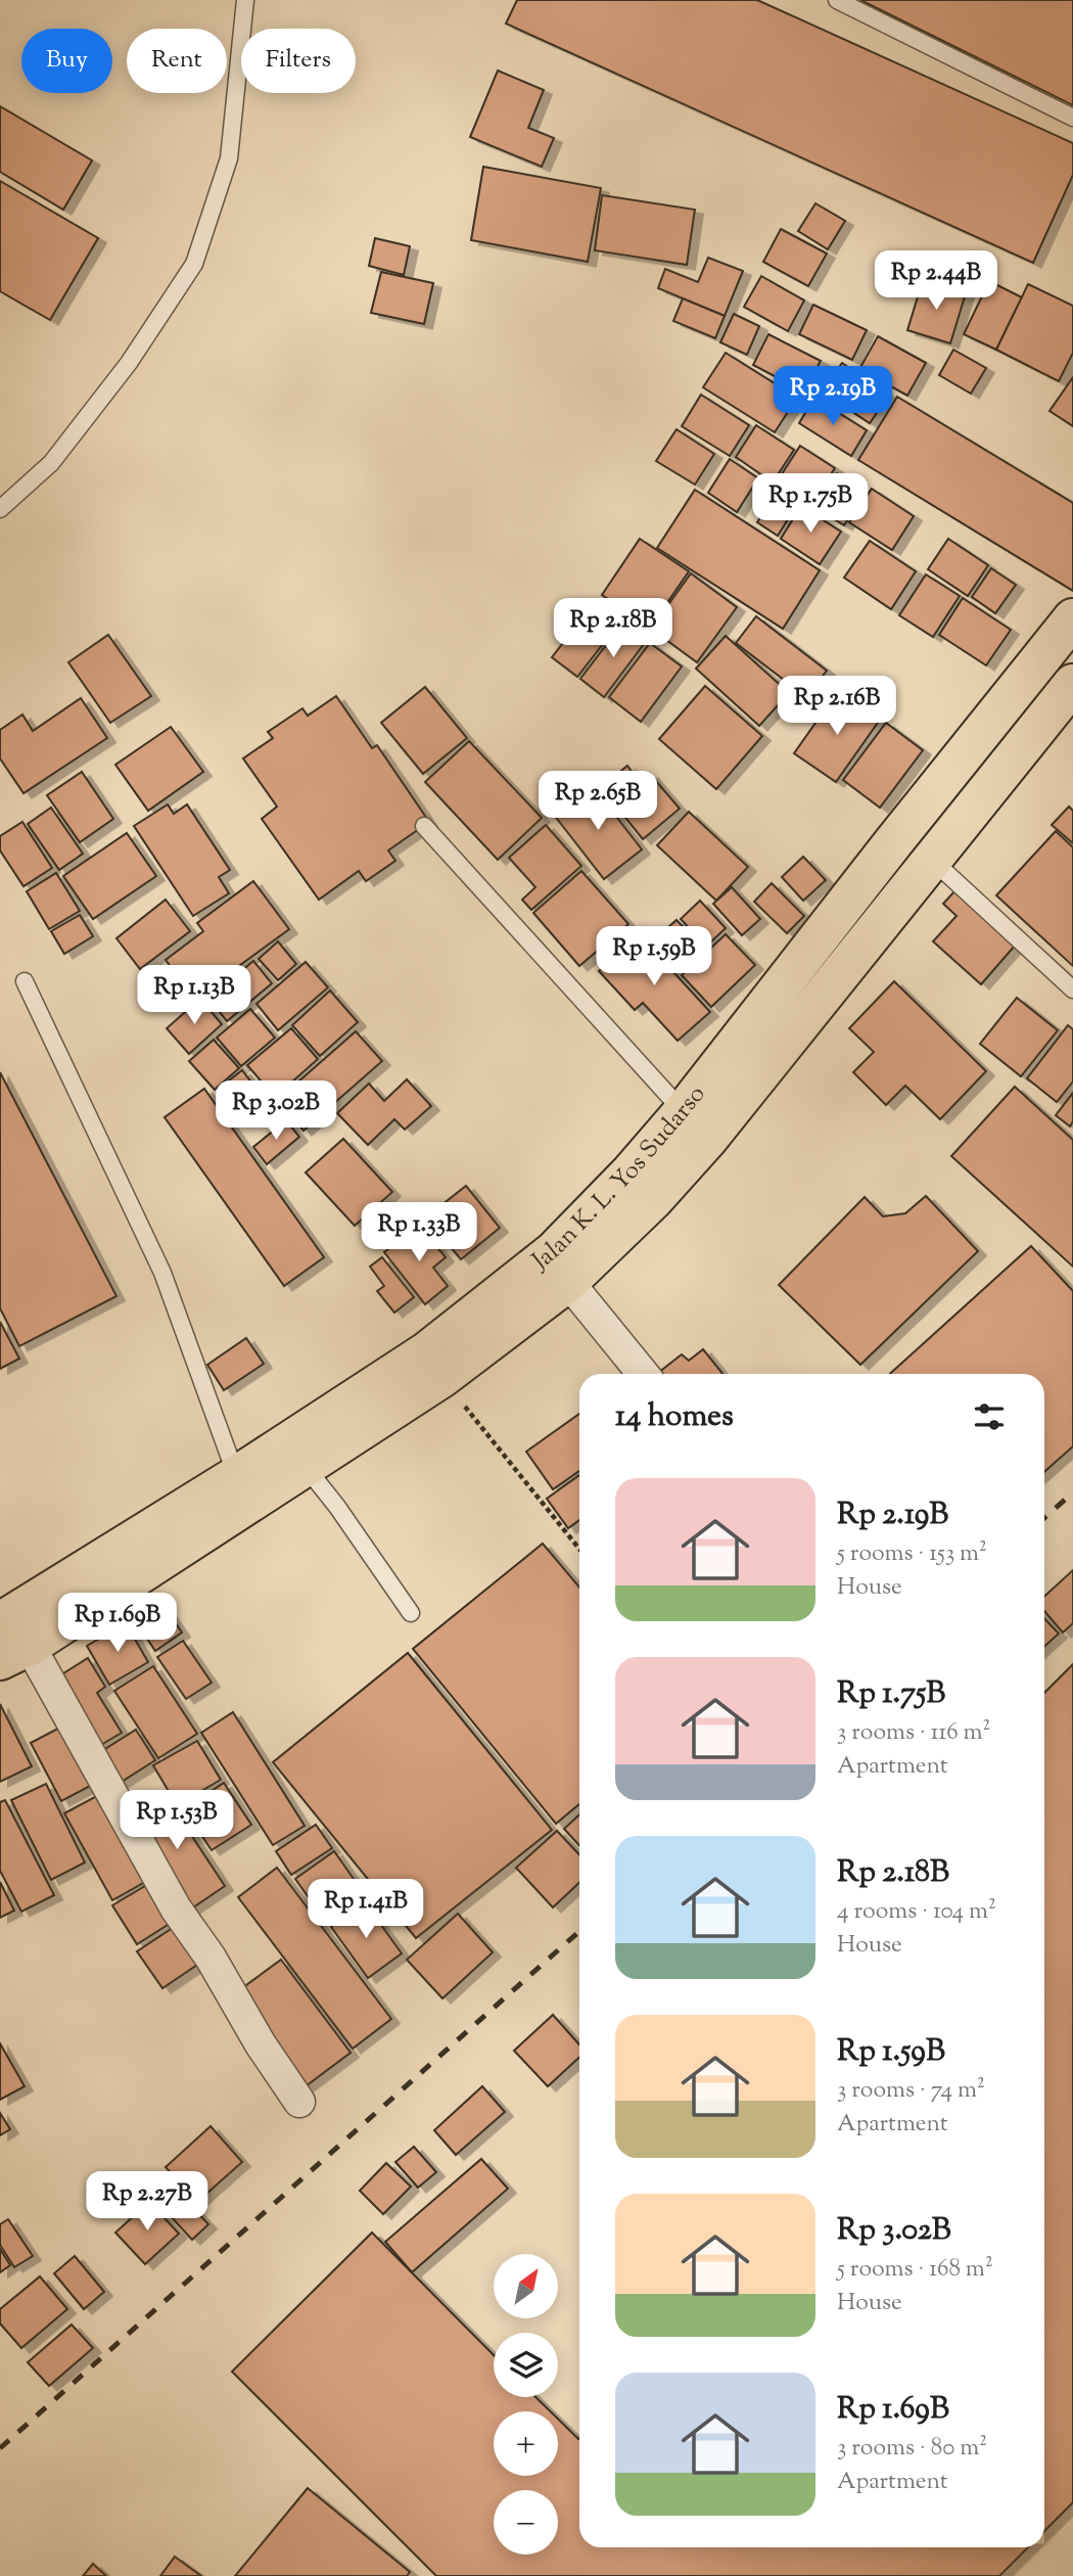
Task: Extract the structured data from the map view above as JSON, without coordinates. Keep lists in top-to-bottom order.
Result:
{
  "streets": {
    "highway": ["Jalan K. L. Yos Sudarso"]
  },
  "north": "top right",
  "page": {
    "chip": ["Buy", "Rent", "Filters"],
    "price": [
      "Rp 2.44B",
      "Rp 2.19B",
      "Rp 1.75B",
      "Rp 2.18B",
      "Rp 2.16B",
      "Rp 2.65B",
      "Rp 1.59B",
      "Rp 1.13B",
      "Rp 3.02B",
      "Rp 1.33B",
      "Rp 1.69B",
      "Rp 1.53B",
      "Rp 1.41B",
      "Rp 2.27B"
    ],
    "heading": "14 homes",
    "list": [
      {
        "name": "Rp 2.19B",
        "note": "5 rooms · 153 m² · House"
      },
      {
        "name": "Rp 1.75B",
        "note": "3 rooms · 116 m² · Apartment"
      },
      {
        "name": "Rp 2.18B",
        "note": "4 rooms · 104 m² · House"
      },
      {
        "name": "Rp 1.59B",
        "note": "3 rooms · 74 m² · Apartment"
      },
      {
        "name": "Rp 3.02B",
        "note": "5 rooms · 168 m² · House"
      },
      {
        "name": "Rp 1.69B",
        "note": "3 rooms · 80 m² · Apartment"
      }
    ],
    "map_buttons": ["+", "−"]
  }
}
